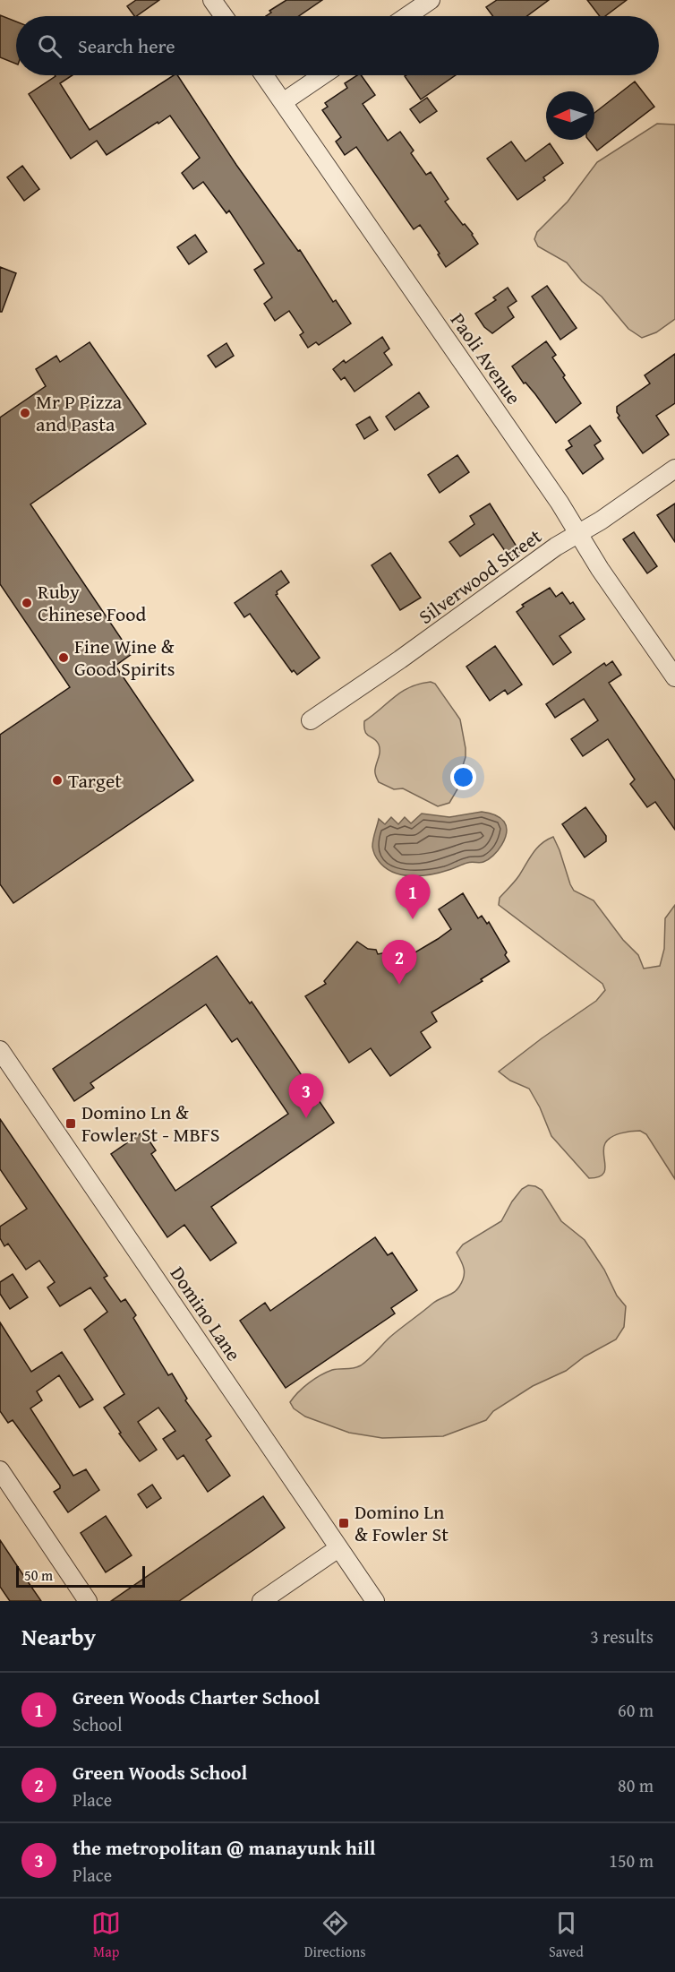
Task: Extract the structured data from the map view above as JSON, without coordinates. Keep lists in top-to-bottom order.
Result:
{
  "streets": {
    "street": ["Paoli Avenue", "Silverwood Street", "Domino Lane"]
  },
  "crossings": [
    ["Paoli Avenue", "Silverwood Street"]
  ],
  "places": {
    "other": [
      "Mr P Pizza and Pasta",
      "Ruby Chinese Food",
      "Fine Wine & Good Spirits",
      "Target"
    ],
    "transit": ["Domino Ln & Fowler St - MBFS", "Domino Ln & Fowler St"]
  },
  "scale_bar": "50 m",
  "north": "left",
  "page": {
    "search": "Search here",
    "pins": ["1", "2", "3"],
    "scale": "50 m",
    "heading": ["Nearby", "3 results"],
    "list": [
      {
        "mark": "1",
        "name": "Green Woods Charter School",
        "note": "School",
        "value": "60 m"
      },
      {
        "mark": "2",
        "name": "Green Woods School",
        "note": "Place",
        "value": "80 m"
      },
      {
        "mark": "3",
        "name": "the metropolitan @ manayunk hill",
        "note": "Place",
        "value": "150 m"
      }
    ],
    "nav": ["Map", "Directions", "Saved"]
  }
}
